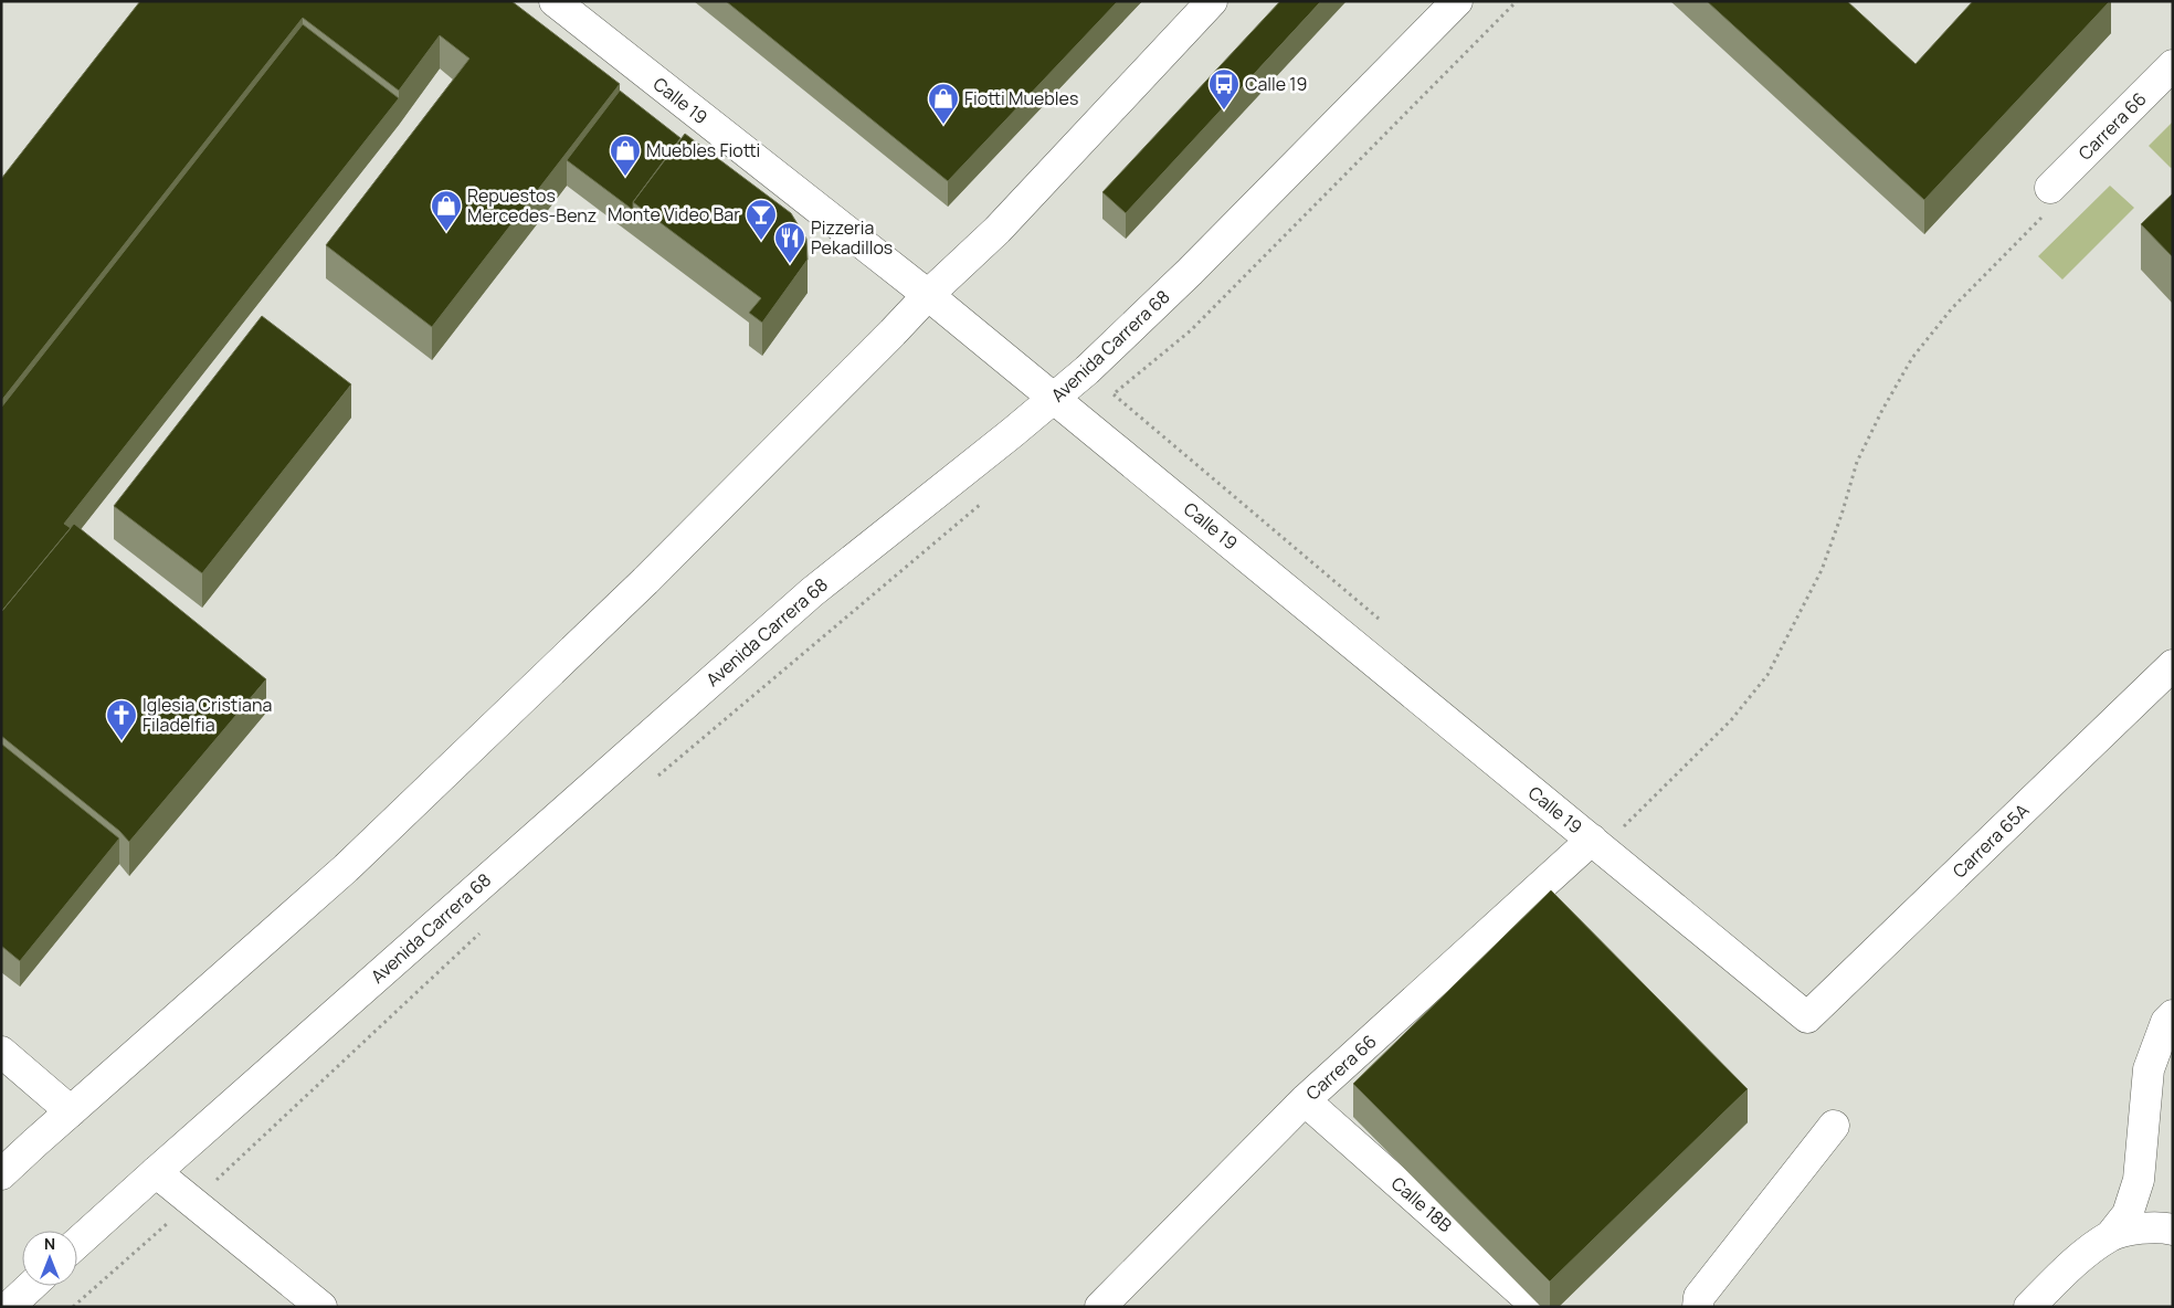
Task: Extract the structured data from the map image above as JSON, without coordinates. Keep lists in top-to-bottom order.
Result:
{
  "streets": {
    "main road": [
      "Calle 19",
      "Carrera 66",
      "Avenida Carrera 68",
      "Carrera 65A",
      "Calle 18B"
    ]
  },
  "crossings": [
    ["Calle 19", "Carrera 66"],
    ["Calle 19", "Avenida Carrera 68"],
    ["Calle 19", "Carrera 65A"],
    ["Carrera 66", "Calle 18B"]
  ],
  "places": {
    "bus stop": ["Calle 19"],
    "shop": ["Fiotti Muebles", "Muebles Fiotti", "Repuestos Mercedes-Benz"],
    "bar": ["Monte Video Bar"],
    "restaurant": ["Pizzeria Pekadillos"],
    "church": ["Iglesia Cristiana Filadelfia"]
  },
  "north": "top"
}
